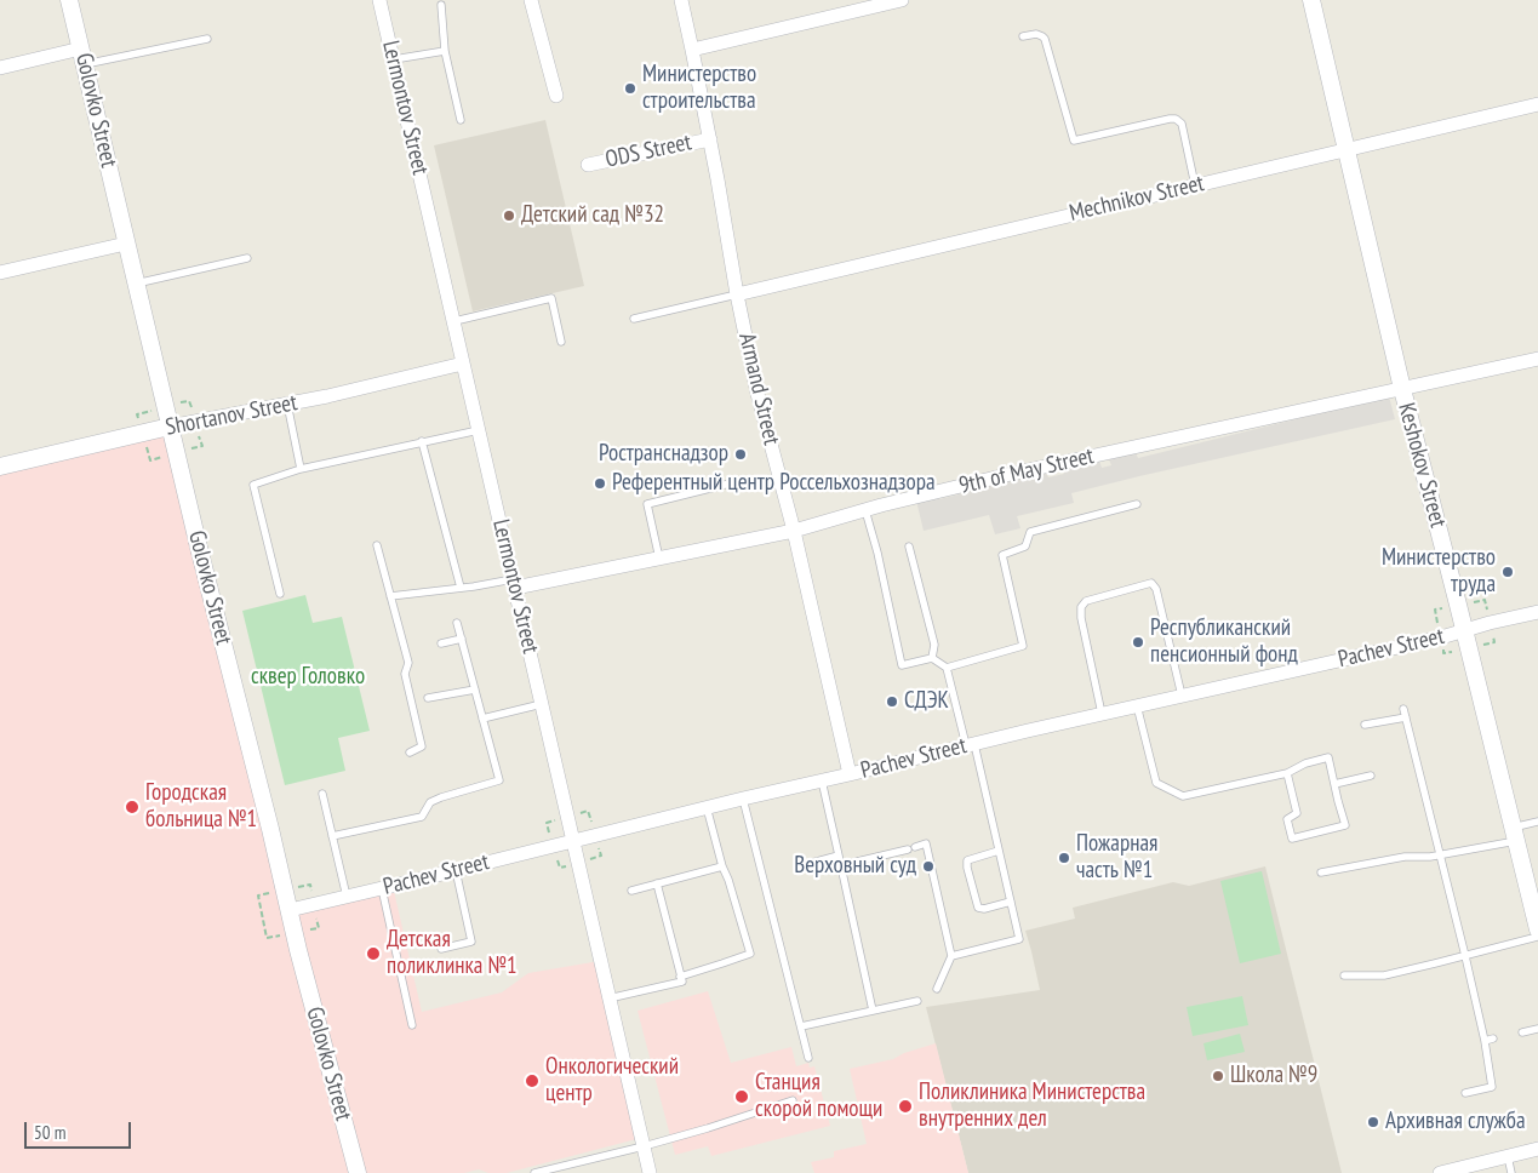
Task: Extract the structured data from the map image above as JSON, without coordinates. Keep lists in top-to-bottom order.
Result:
{
  "streets": {
    "street": [
      "Lermontov Street",
      "Golovko Street",
      "ODS Street",
      "Mechnikov Street",
      "Armand Street",
      "Shortanov Street",
      "Keshokov Street",
      "9th of May Street",
      "Pachev Street"
    ]
  },
  "crossings": [
    ["Lermontov Street", "Shortanov Street"],
    ["Lermontov Street", "9th of May Street"],
    ["Lermontov Street", "Pachev Street"],
    ["Golovko Street", "Shortanov Street"],
    ["Golovko Street", "Pachev Street"],
    ["ODS Street", "Armand Street"],
    ["Mechnikov Street", "Armand Street"],
    ["Mechnikov Street", "Keshokov Street"],
    ["Armand Street", "9th of May Street"],
    ["Armand Street", "Pachev Street"],
    ["Keshokov Street", "9th of May Street"],
    ["Keshokov Street", "Pachev Street"]
  ],
  "parks": ["сквер Головко"],
  "places": [
    "Министерство строительства",
    "Детский сад №32",
    "Ространснадзор",
    "Референтный центр Россельхознадзора",
    "Министерство труда",
    "Республиканский пенсионный фонд",
    "СДЭК",
    "Городская больница №1",
    "Пожарная часть №1",
    "Верховный суд",
    "Детская поликлинка №1",
    "Школа №9",
    "Онкологический центр",
    "Станция скорой помощи",
    "Поликлиника Министерства внутренних дел",
    "Архивная служба"
  ],
  "scale_bar": "50 m"
}
